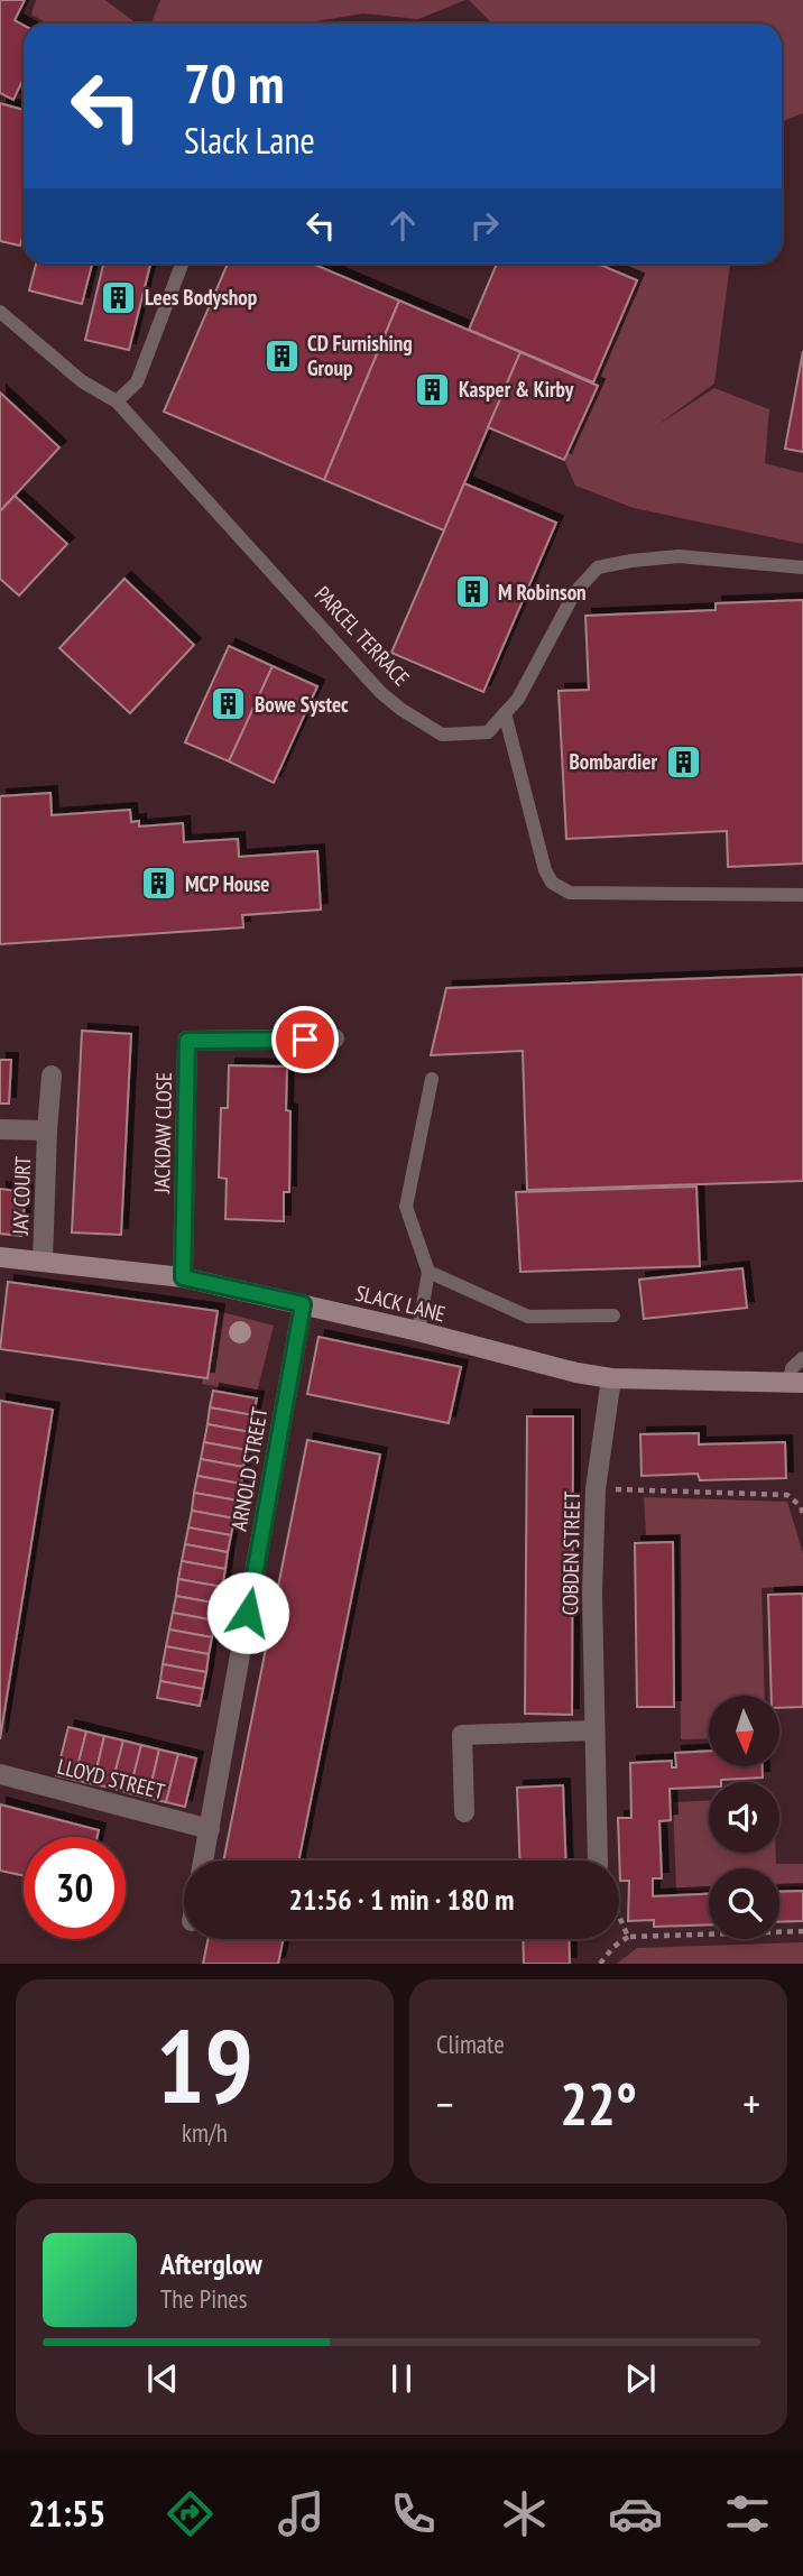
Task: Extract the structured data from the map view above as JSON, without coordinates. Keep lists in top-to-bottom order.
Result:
{
  "streets": {
    "street": [
      "JACKDAW CLOSE",
      "JAY COURT",
      "SLACK LANE",
      "ARNOLD STREET",
      "COBDEN STREET",
      "LLOYD STREET"
    ],
    "lane": ["PARCEL TERRACE"]
  },
  "crossings": [
    ["JACKDAW CLOSE", "SLACK LANE"],
    ["JAY COURT", "SLACK LANE"],
    ["SLACK LANE", "ARNOLD STREET"],
    ["SLACK LANE", "COBDEN STREET"],
    ["ARNOLD STREET", "LLOYD STREET"]
  ],
  "places": {
    "building": [
      "Lees Bodyshop",
      "CD Furnishing Group",
      "Kasper & Kirby",
      "M Robinson",
      "Bowe Systec",
      "Bombardier",
      "MCP House"
    ]
  },
  "north": "bottom",
  "page": {
    "turn": ["70 m", "Slack Lane"],
    "limit": "30",
    "trip": "21:56 · 1 min · 180 m",
    "tile": [
      ["19", "km/h"],
      "Climate"
    ],
    "heat": ["−", "22°", "+"],
    "song": ["Afterglow", "The Pines"],
    "tabs": "21:55"
  }
}
